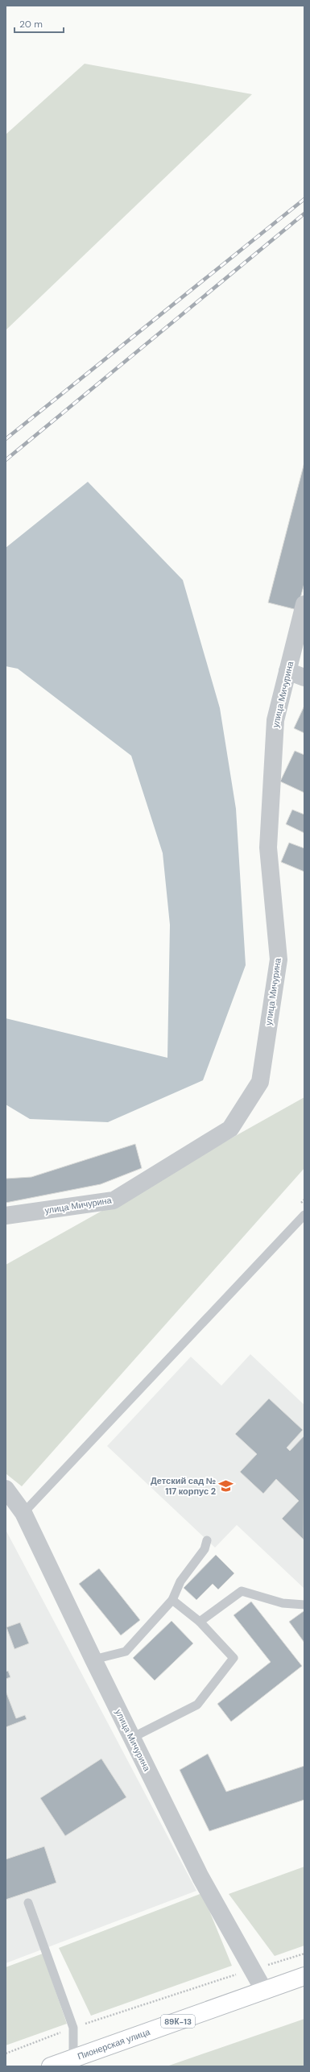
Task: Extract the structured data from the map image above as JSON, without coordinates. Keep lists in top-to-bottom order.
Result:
{
  "streets": {
    "main road": ["89К-13", "Пионерская улица"],
    "street": ["улица Мичурина"]
  },
  "crossings": [
    ["улица Мичурина", "Пионерская улица"]
  ],
  "places": {
    "school or university": ["Детский сад № 117 корпус 2"]
  },
  "scale_bar": "20 m"
}
